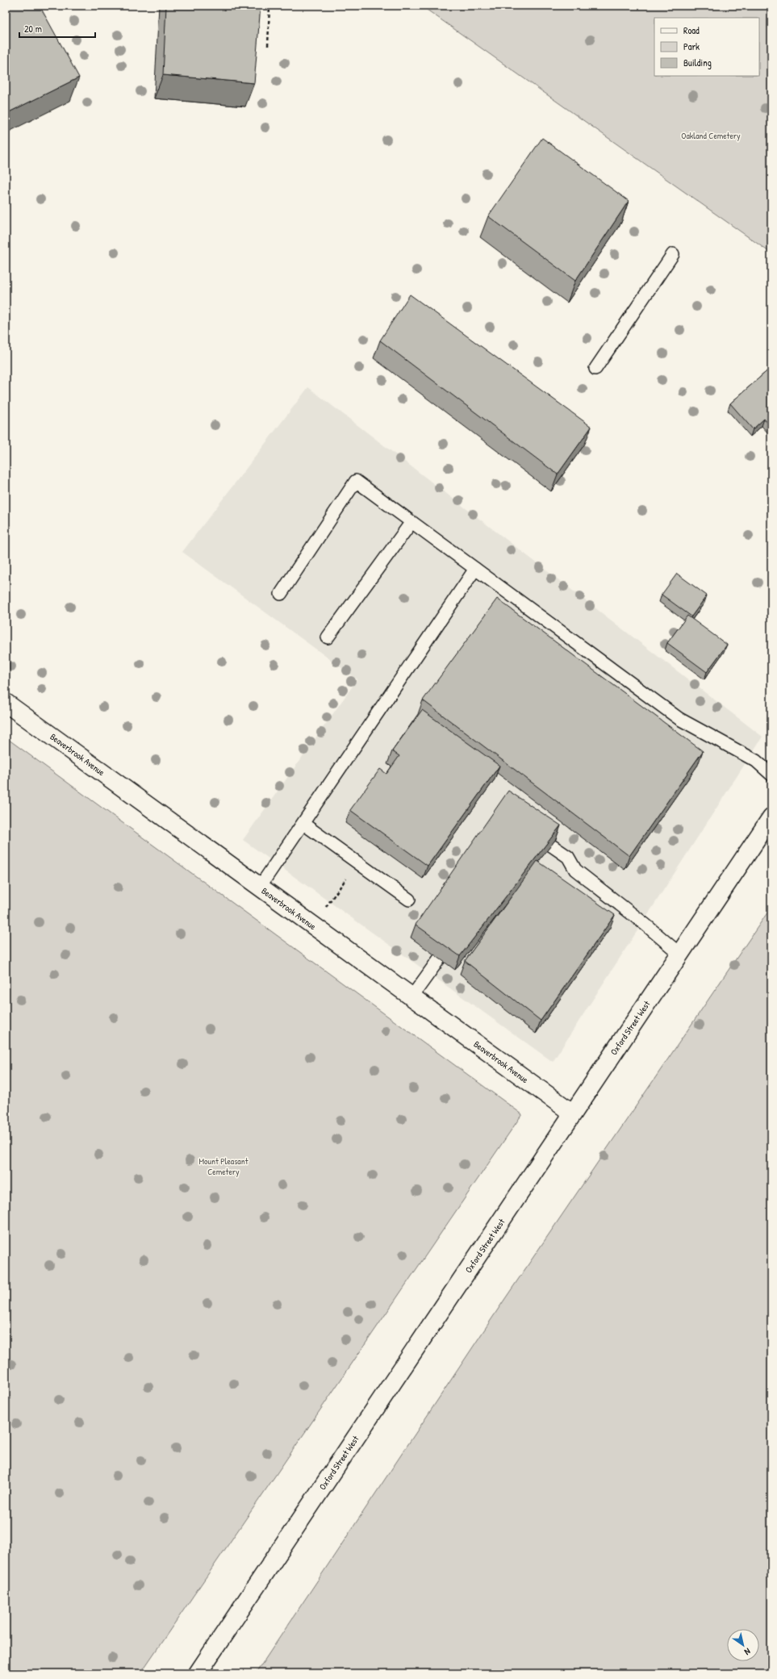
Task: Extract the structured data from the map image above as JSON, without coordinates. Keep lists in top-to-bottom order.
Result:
{
  "streets": {
    "main road": ["Beaverbrook Avenue", "Oxford Street West"]
  },
  "crossings": [
    ["Beaverbrook Avenue", "Oxford Street West"]
  ],
  "parks": ["Oakland Cemetery", "Mount Pleasant Cemetery"],
  "legend": ["Road", "Park", "Building"],
  "scale_bar": "20 m",
  "north": "bottom right"
}
